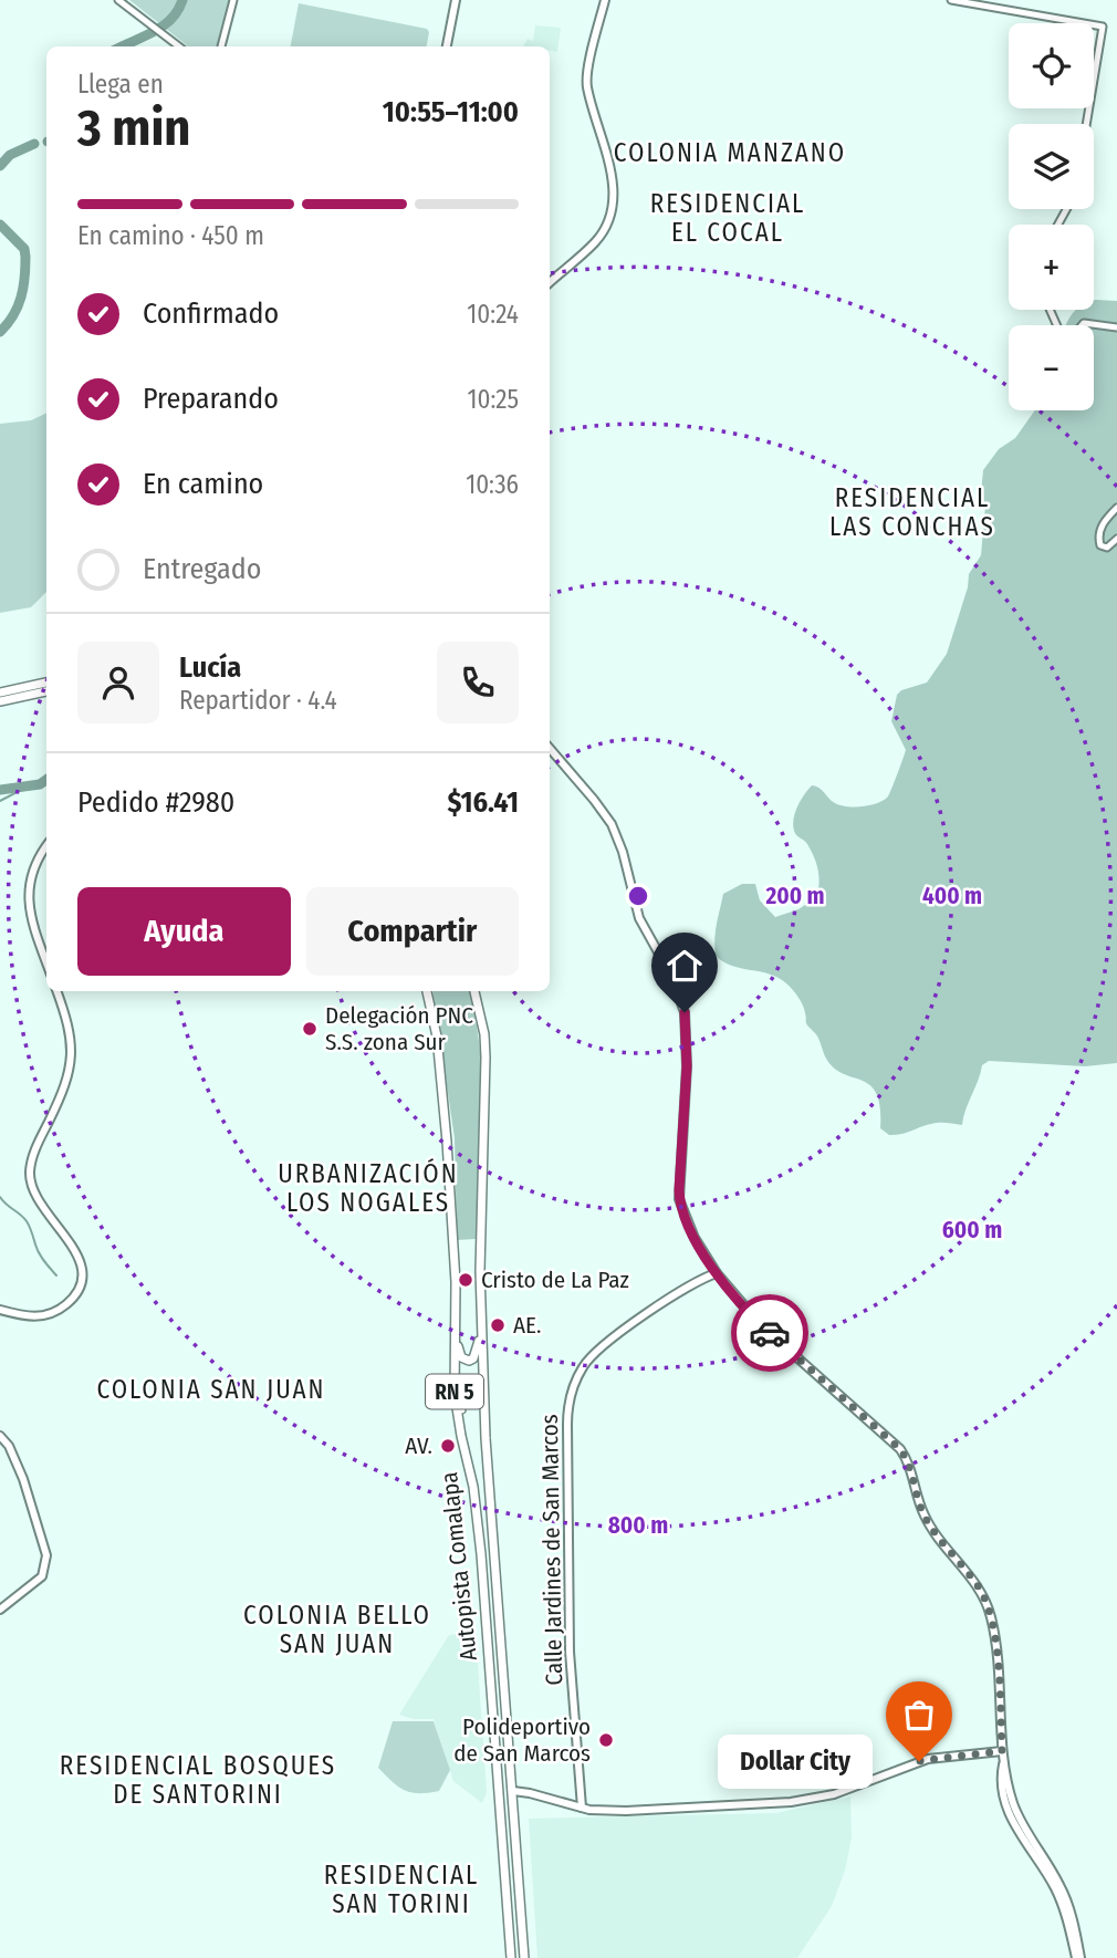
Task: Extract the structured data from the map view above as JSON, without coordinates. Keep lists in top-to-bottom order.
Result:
{
  "streets": {
    "highway": ["RN 5", "Autopista Comalapa"],
    "main road": ["Calle Jardines de San Marcos"]
  },
  "districts": [
    "COLONIA MANZANO",
    "RESIDENCIAL EL COCAL",
    "RESIDENCIAL LAS CONCHAS",
    "URBANIZACIÓN LOS NOGALES",
    "COLONIA SAN JUAN",
    "COLONIA BELLO SAN JUAN",
    "RESIDENCIAL BOSQUES DE SANTORINI",
    "RESIDENCIAL SAN TORINI"
  ],
  "places": [
    "Delegación PNC S.S. zona Sur",
    "Cristo de La Paz",
    "AE.",
    "AV.",
    "Polideportivo de San Marcos",
    "Dollar City"
  ],
  "page": {
    "map_buttons": ["+", "−"],
    "heading": ["3 min", "Llega en", "10:55–11:00"],
    "panel": [
      "Lucía",
      "Repartidor · 4.4",
      "Pedido #2980",
      "$16.41"
    ],
    "bar": "En camino · 450 m",
    "list": [
      ["Confirmado", "10:24"],
      ["Preparando", "10:25"],
      ["En camino", "10:36"],
      "Entregado"
    ],
    "buttons": ["Ayuda", "Compartir"],
    "bubble": "Dollar City"
  },
  "rings": [
    "200 m",
    "400 m",
    "600 m",
    "800 m"
  ]
}
